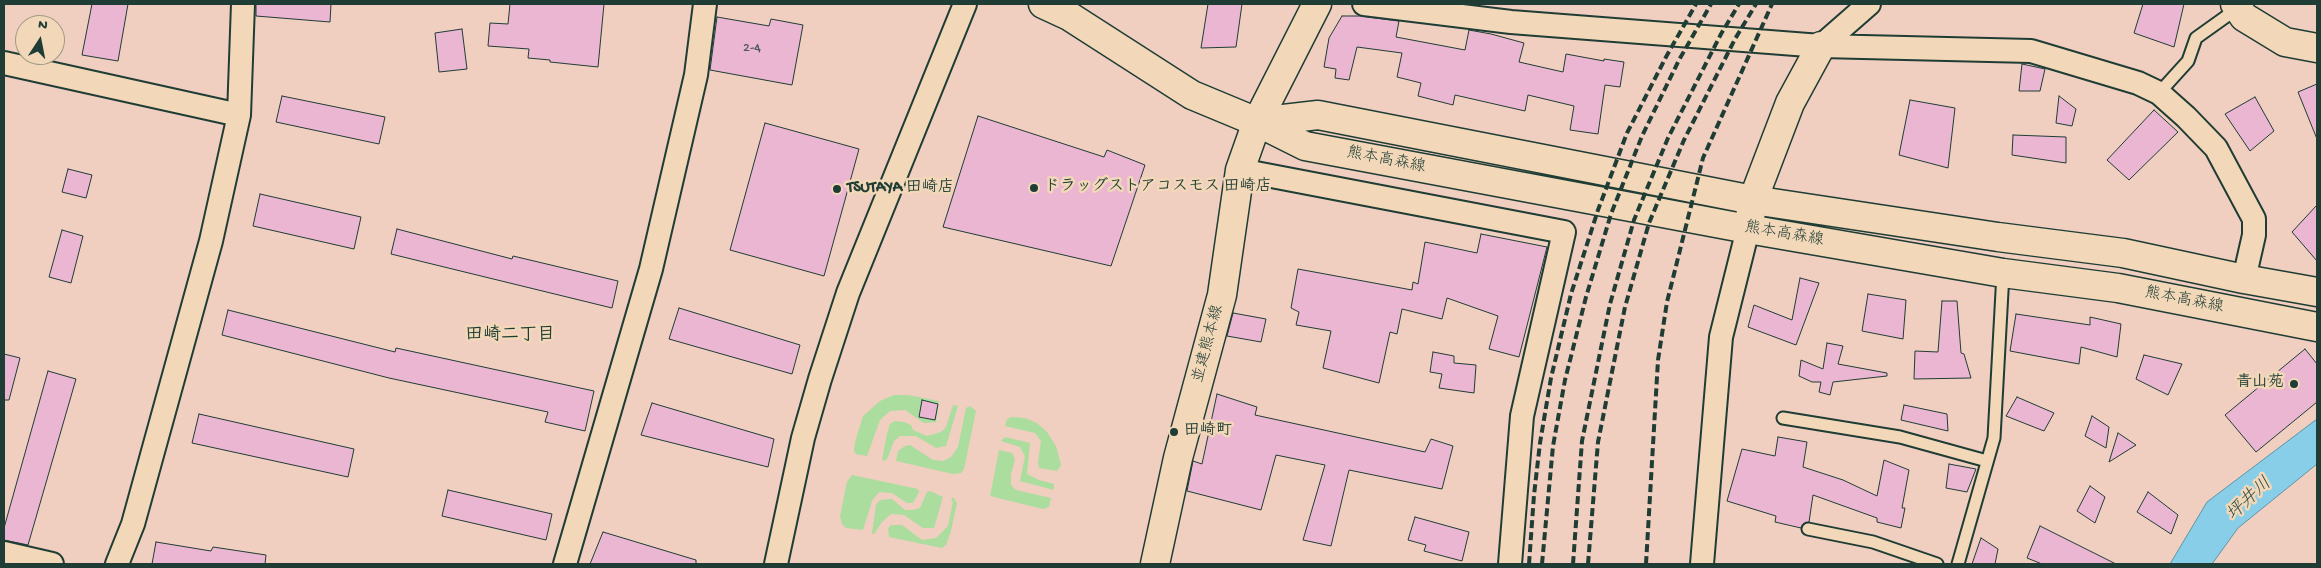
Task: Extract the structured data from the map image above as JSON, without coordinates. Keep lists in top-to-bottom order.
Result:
{
  "streets": {
    "main road": ["熊本高森線", "並建熊本線"]
  },
  "crossings": [
    ["熊本高森線", "並建熊本線"]
  ],
  "districts": ["田崎二丁目"],
  "water": ["坪井川"],
  "places": [
    "ドラッグストアコスモス 田崎店",
    "TSUTAYA 田崎店",
    "青山苑",
    "田崎町"
  ],
  "house_numbers": ["2-4"],
  "north": "top"
}
